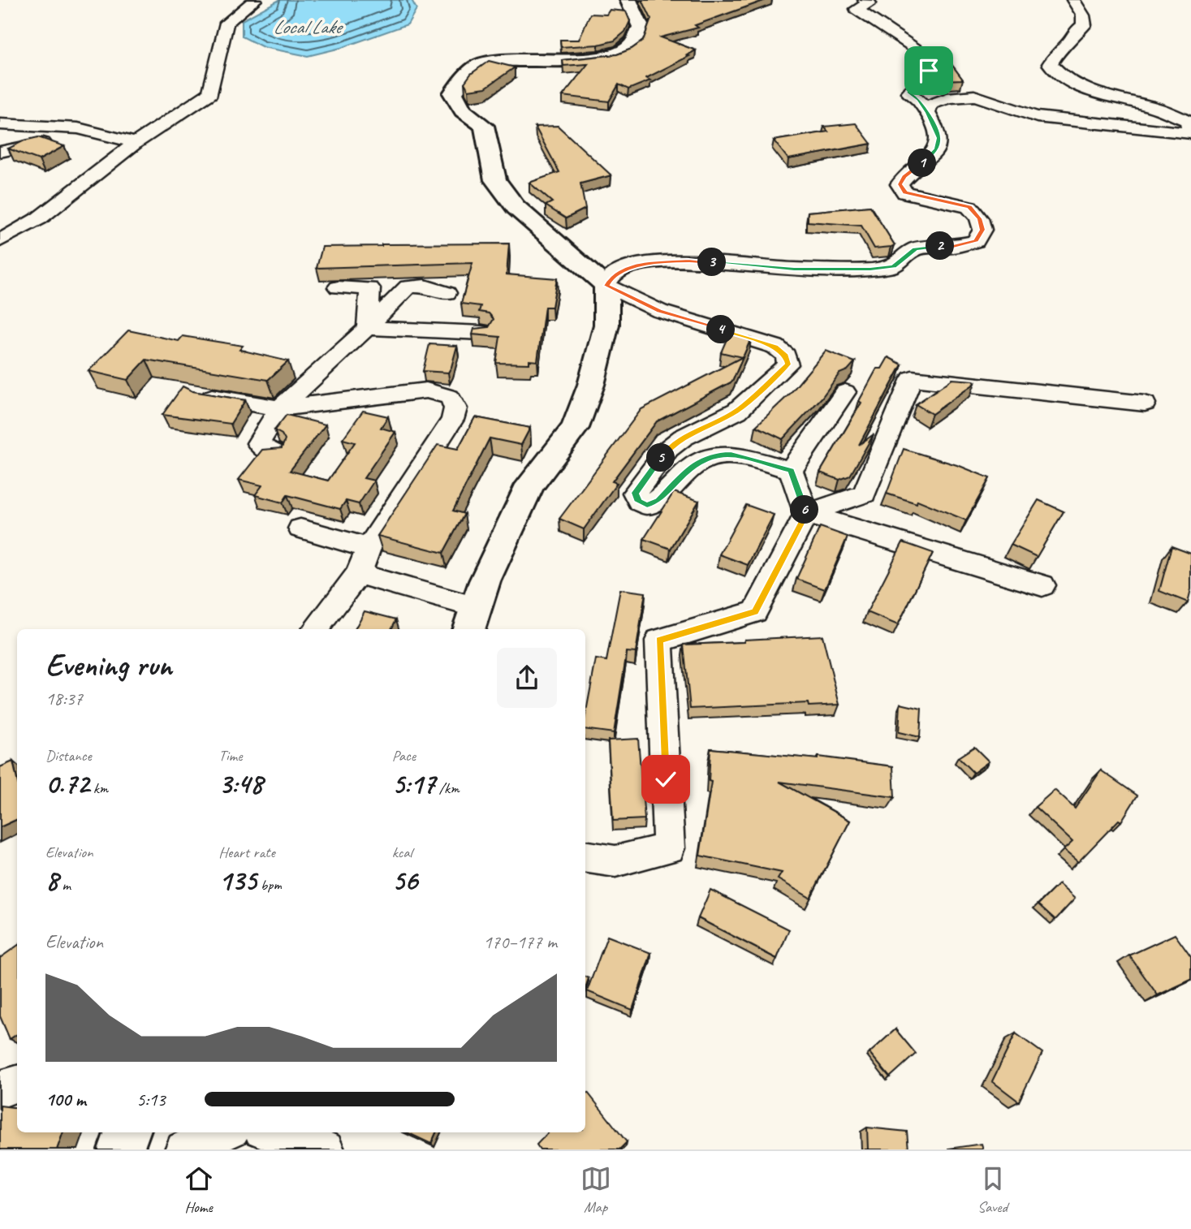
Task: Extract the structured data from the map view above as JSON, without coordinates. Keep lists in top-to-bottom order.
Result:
{
  "water": ["Local Lake"],
  "page": {
    "pins": [
      "1",
      "2",
      "3",
      "4",
      "5",
      "6"
    ],
    "heading": ["Evening run", "18:37"],
    "stats": [
      ["Distance", "0.72 km"],
      ["Time", "3:48"],
      ["Pace", "5:17 /km"],
      ["Elevation", "8 m"],
      ["Heart rate", "135 bpm"],
      ["kcal", "56"]
    ],
    "chart": ["Elevation", "170–177 m"],
    "list": [
      {
        "name": "100 m",
        "note": "5:13"
      }
    ],
    "tabs": ["Home", "Map", "Saved"]
  }
}
